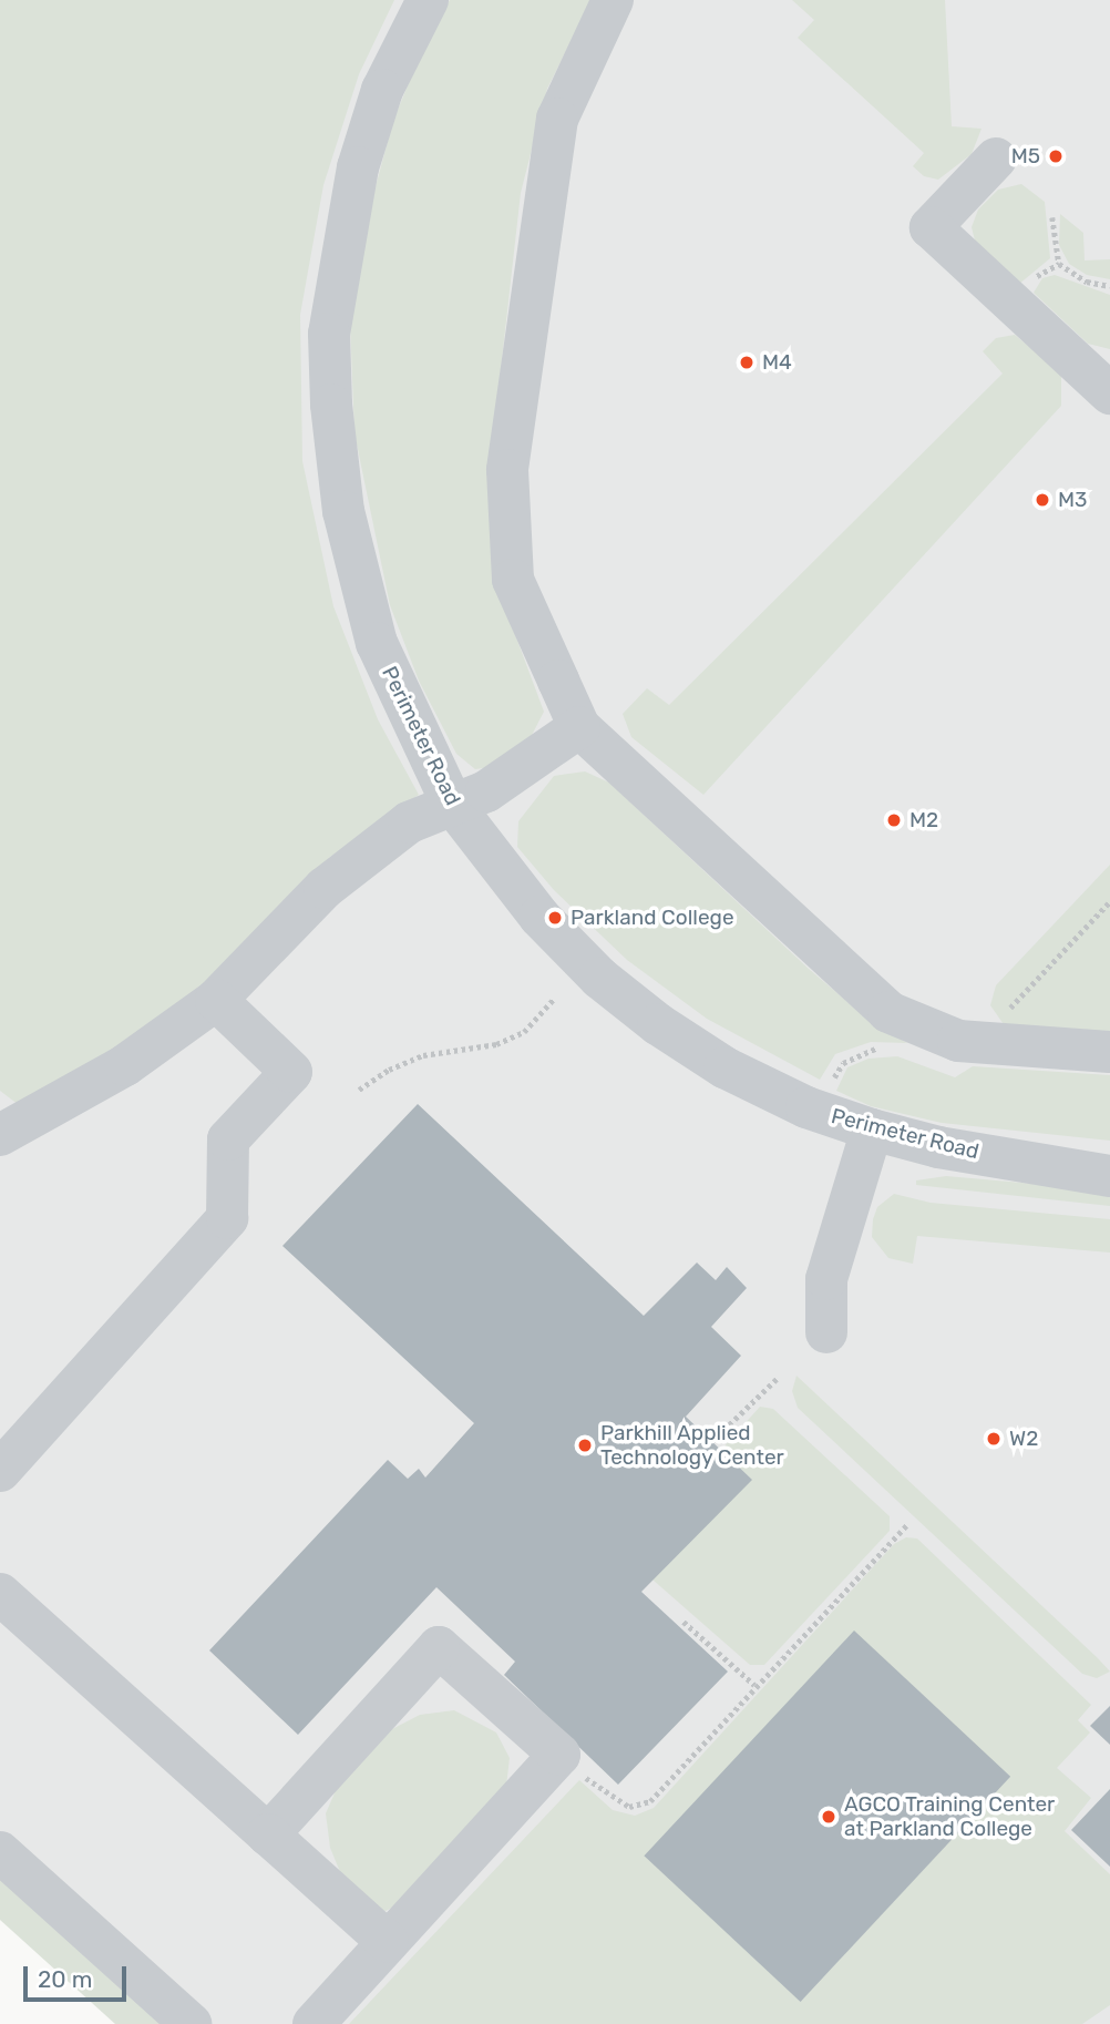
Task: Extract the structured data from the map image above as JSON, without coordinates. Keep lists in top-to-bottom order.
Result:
{
  "streets": {
    "street": ["Perimeter Road"]
  },
  "places": [
    "M5",
    "M4",
    "M3",
    "M2",
    "Parkland College",
    "W2",
    "Parkhill Applied Technology Center",
    "AGCO Training Center at Parkland College"
  ],
  "scale_bar": "20 m"
}
